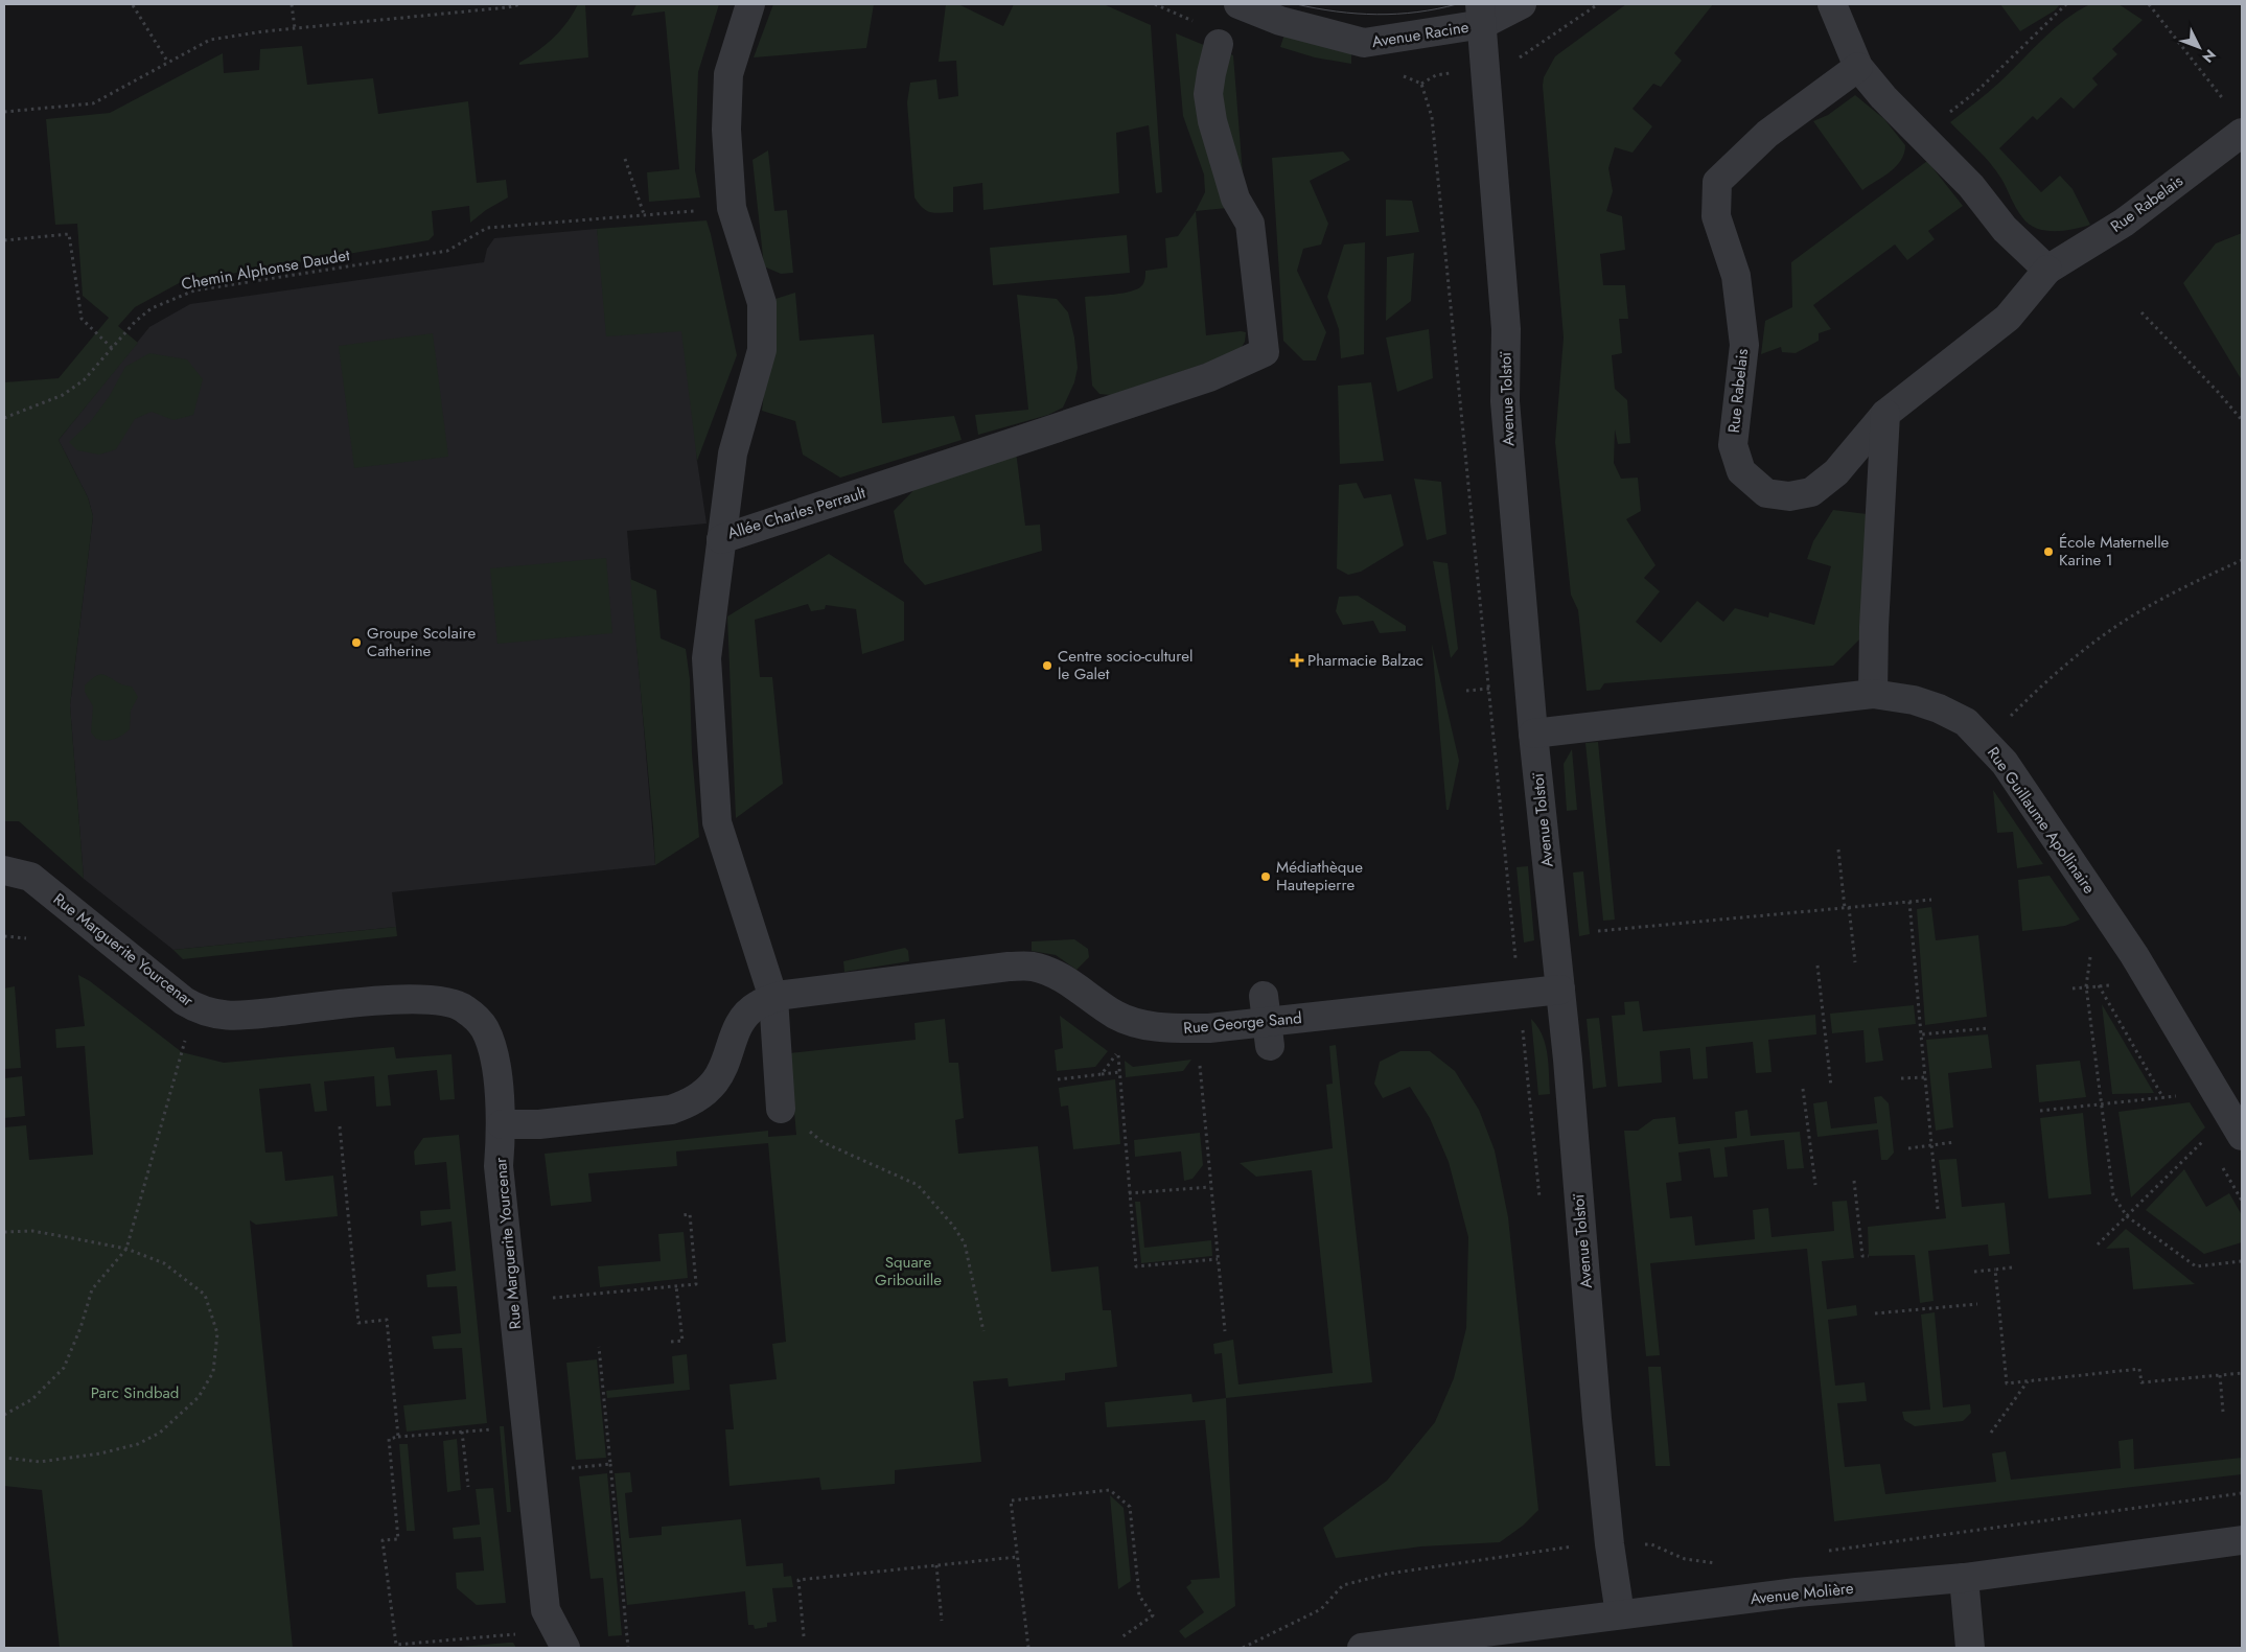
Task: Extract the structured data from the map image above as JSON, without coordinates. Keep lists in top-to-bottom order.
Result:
{
  "streets": {
    "street": [
      "Avenue Racine",
      "Rue Rabelais",
      "Avenue Tolstoï",
      "Allée Charles Perrault",
      "Rue Guillaume Apollinaire",
      "Rue Marguerite Yourcenar",
      "Rue George Sand",
      "Avenue Molière"
    ],
    "path": ["Chemin Alphonse Daudet"]
  },
  "crossings": [
    ["Avenue Racine", "Avenue Tolstoï"],
    ["Avenue Tolstoï", "Rue Guillaume Apollinaire"],
    ["Avenue Tolstoï", "Rue George Sand"],
    ["Avenue Tolstoï", "Avenue Molière"]
  ],
  "parks": ["Square Gribouille", "Parc Sindbad"],
  "places": {
    "other": [
      "École Maternelle Karine 1",
      "Groupe Scolaire Catherine",
      "Centre socio-culturel le Galet",
      "Médiathèque Hautepierre"
    ],
    "health": ["Pharmacie Balzac"]
  },
  "north": "bottom right"
}
